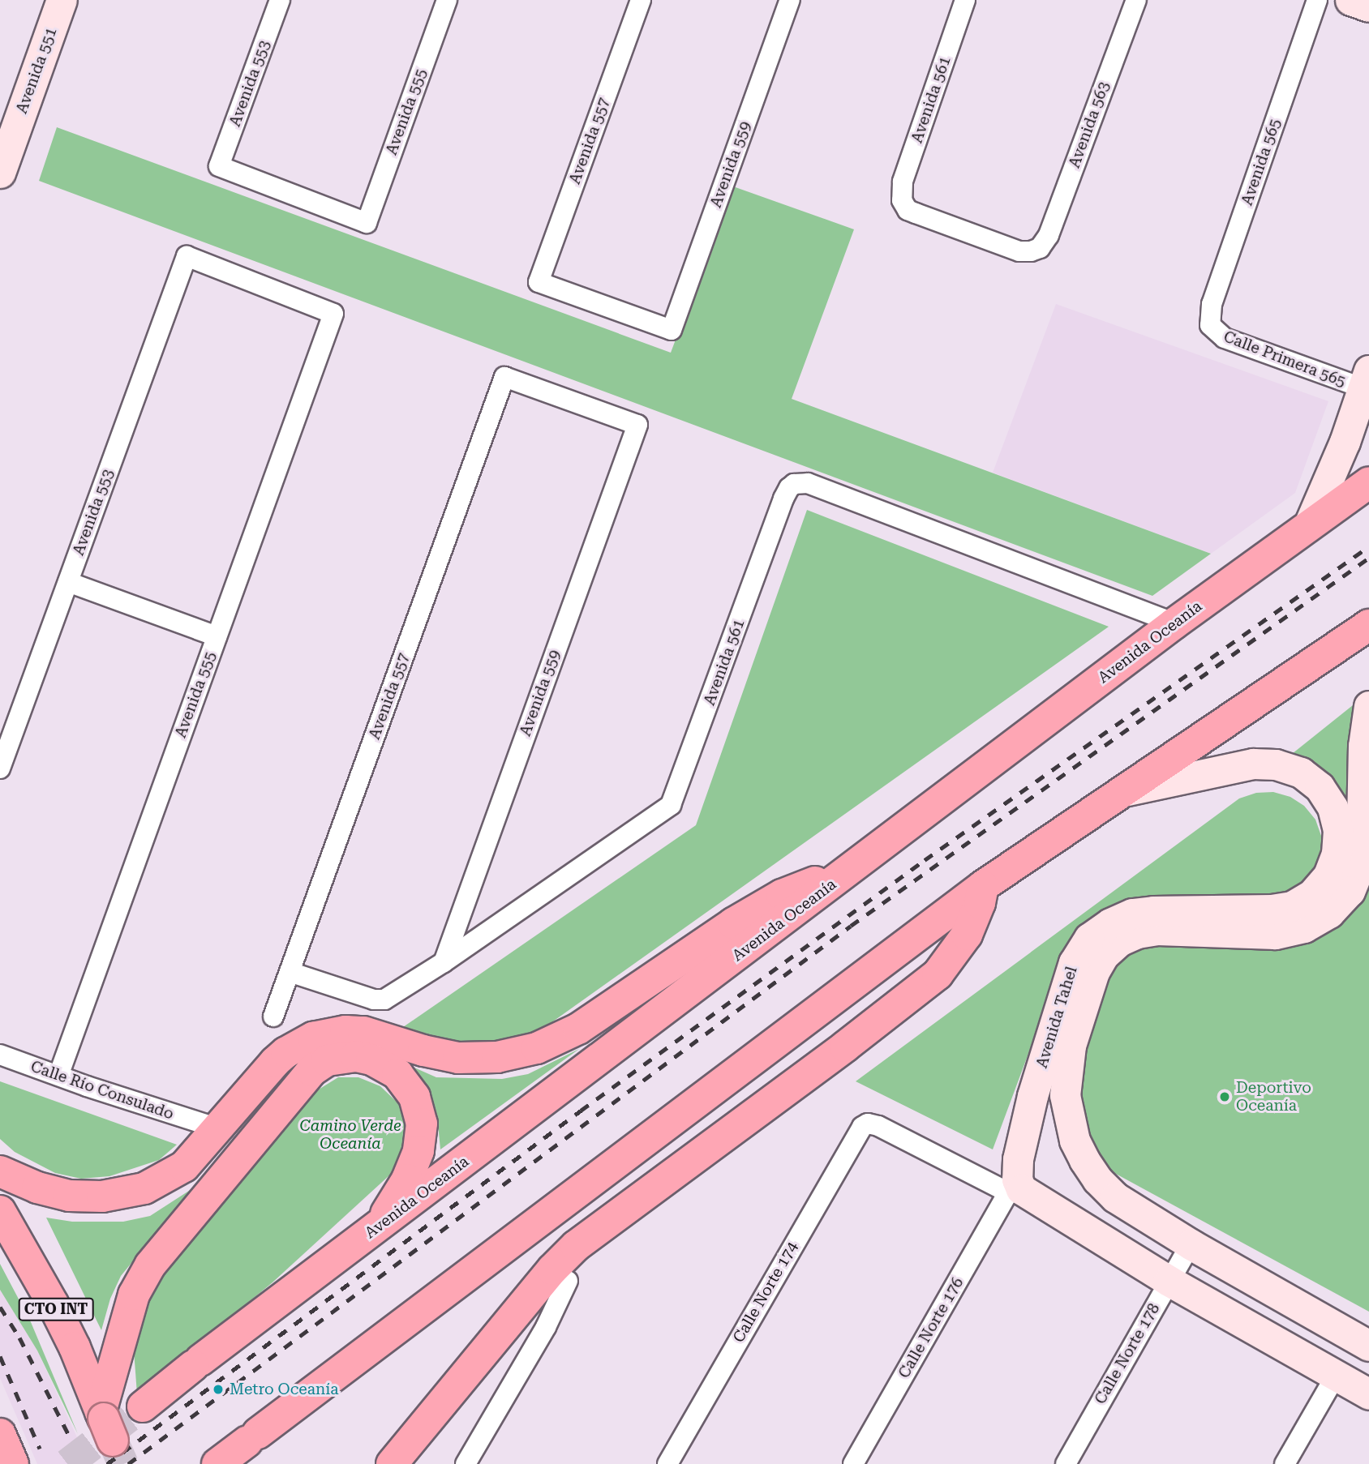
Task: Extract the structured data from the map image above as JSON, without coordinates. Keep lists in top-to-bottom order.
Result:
{
  "streets": {
    "highway": ["Avenida Oceanía", "CTO INT"],
    "street": [
      "Avenida 551",
      "Avenida 553",
      "Avenida 561",
      "Avenida 555",
      "Avenida 563",
      "Avenida 557",
      "Avenida 565",
      "Avenida 559",
      "Calle Primera 565",
      "Avenida Tahel",
      "Calle Río Consulado",
      "Calle Norte 174",
      "Calle Norte 176",
      "Calle Norte 178"
    ]
  },
  "crossings": [
    ["Avenida 553", "Avenida 555"],
    ["Avenida 561", "Avenida 563"],
    ["Avenida 561", "Avenida 557"],
    ["Avenida 561", "Avenida 559"],
    ["Avenida 561", "Avenida Oceanía"],
    ["Avenida 555", "Calle Río Consulado"],
    ["Avenida 557", "Avenida 559"],
    ["Avenida 565", "Calle Primera 565"],
    ["Avenida Oceanía", "CTO INT"],
    ["Avenida Tahel", "Calle Norte 174"],
    ["Avenida Tahel", "Calle Norte 176"],
    ["Avenida Tahel", "Calle Norte 178"],
    ["Calle Norte 174", "Calle Norte 176"]
  ],
  "parks": ["Camino Verde Oceanía"],
  "places": ["Deportivo Oceanía", "Metro Oceanía"]
}
